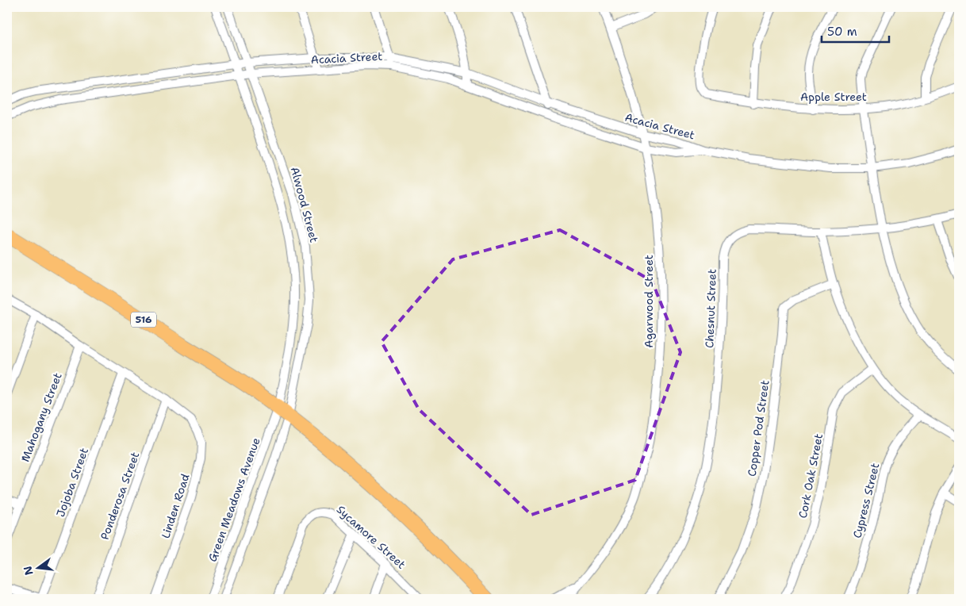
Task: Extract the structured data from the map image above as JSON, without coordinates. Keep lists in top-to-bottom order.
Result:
{
  "streets": {
    "highway": ["516"],
    "street": [
      "Acacia Street",
      "Apple Street",
      "Alwood Street",
      "Agarwood Street",
      "Chesnut Street",
      "Mahogany Street",
      "Copper Pod Street",
      "Cork Oak Street",
      "Jojoba Street",
      "Ponderosa Street",
      "Green Meadows Avenue",
      "Cypress Street",
      "Linden Road",
      "Sycamore Street"
    ]
  },
  "crossings": [
    ["Acacia Street", "Alwood Street"],
    ["Acacia Street", "Agarwood Street"],
    ["Alwood Street", "516"],
    ["Alwood Street", "Green Meadows Avenue"],
    ["516", "Green Meadows Avenue"],
    ["Ponderosa Street", "Linden Road"]
  ],
  "scale_bar": "50 m",
  "north": "left"
}
